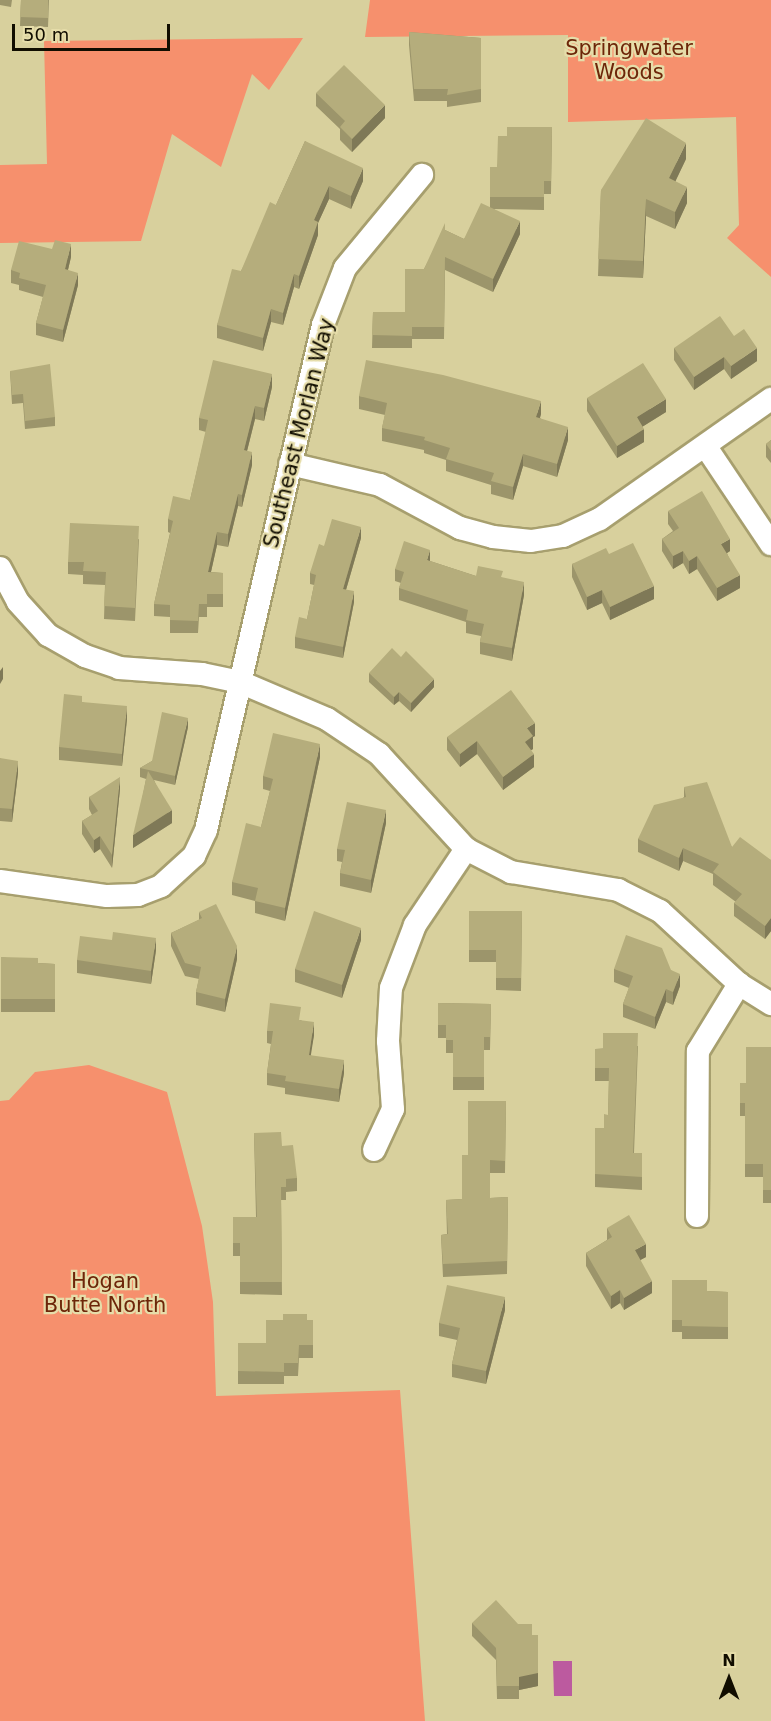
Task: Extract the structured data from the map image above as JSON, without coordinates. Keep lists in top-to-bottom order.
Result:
{
  "streets": {
    "street": ["Southeast Morlan Way"]
  },
  "parks": ["Springwater Woods", "Hogan Butte North"],
  "scale_bar": "50 m",
  "north": "top"
}
